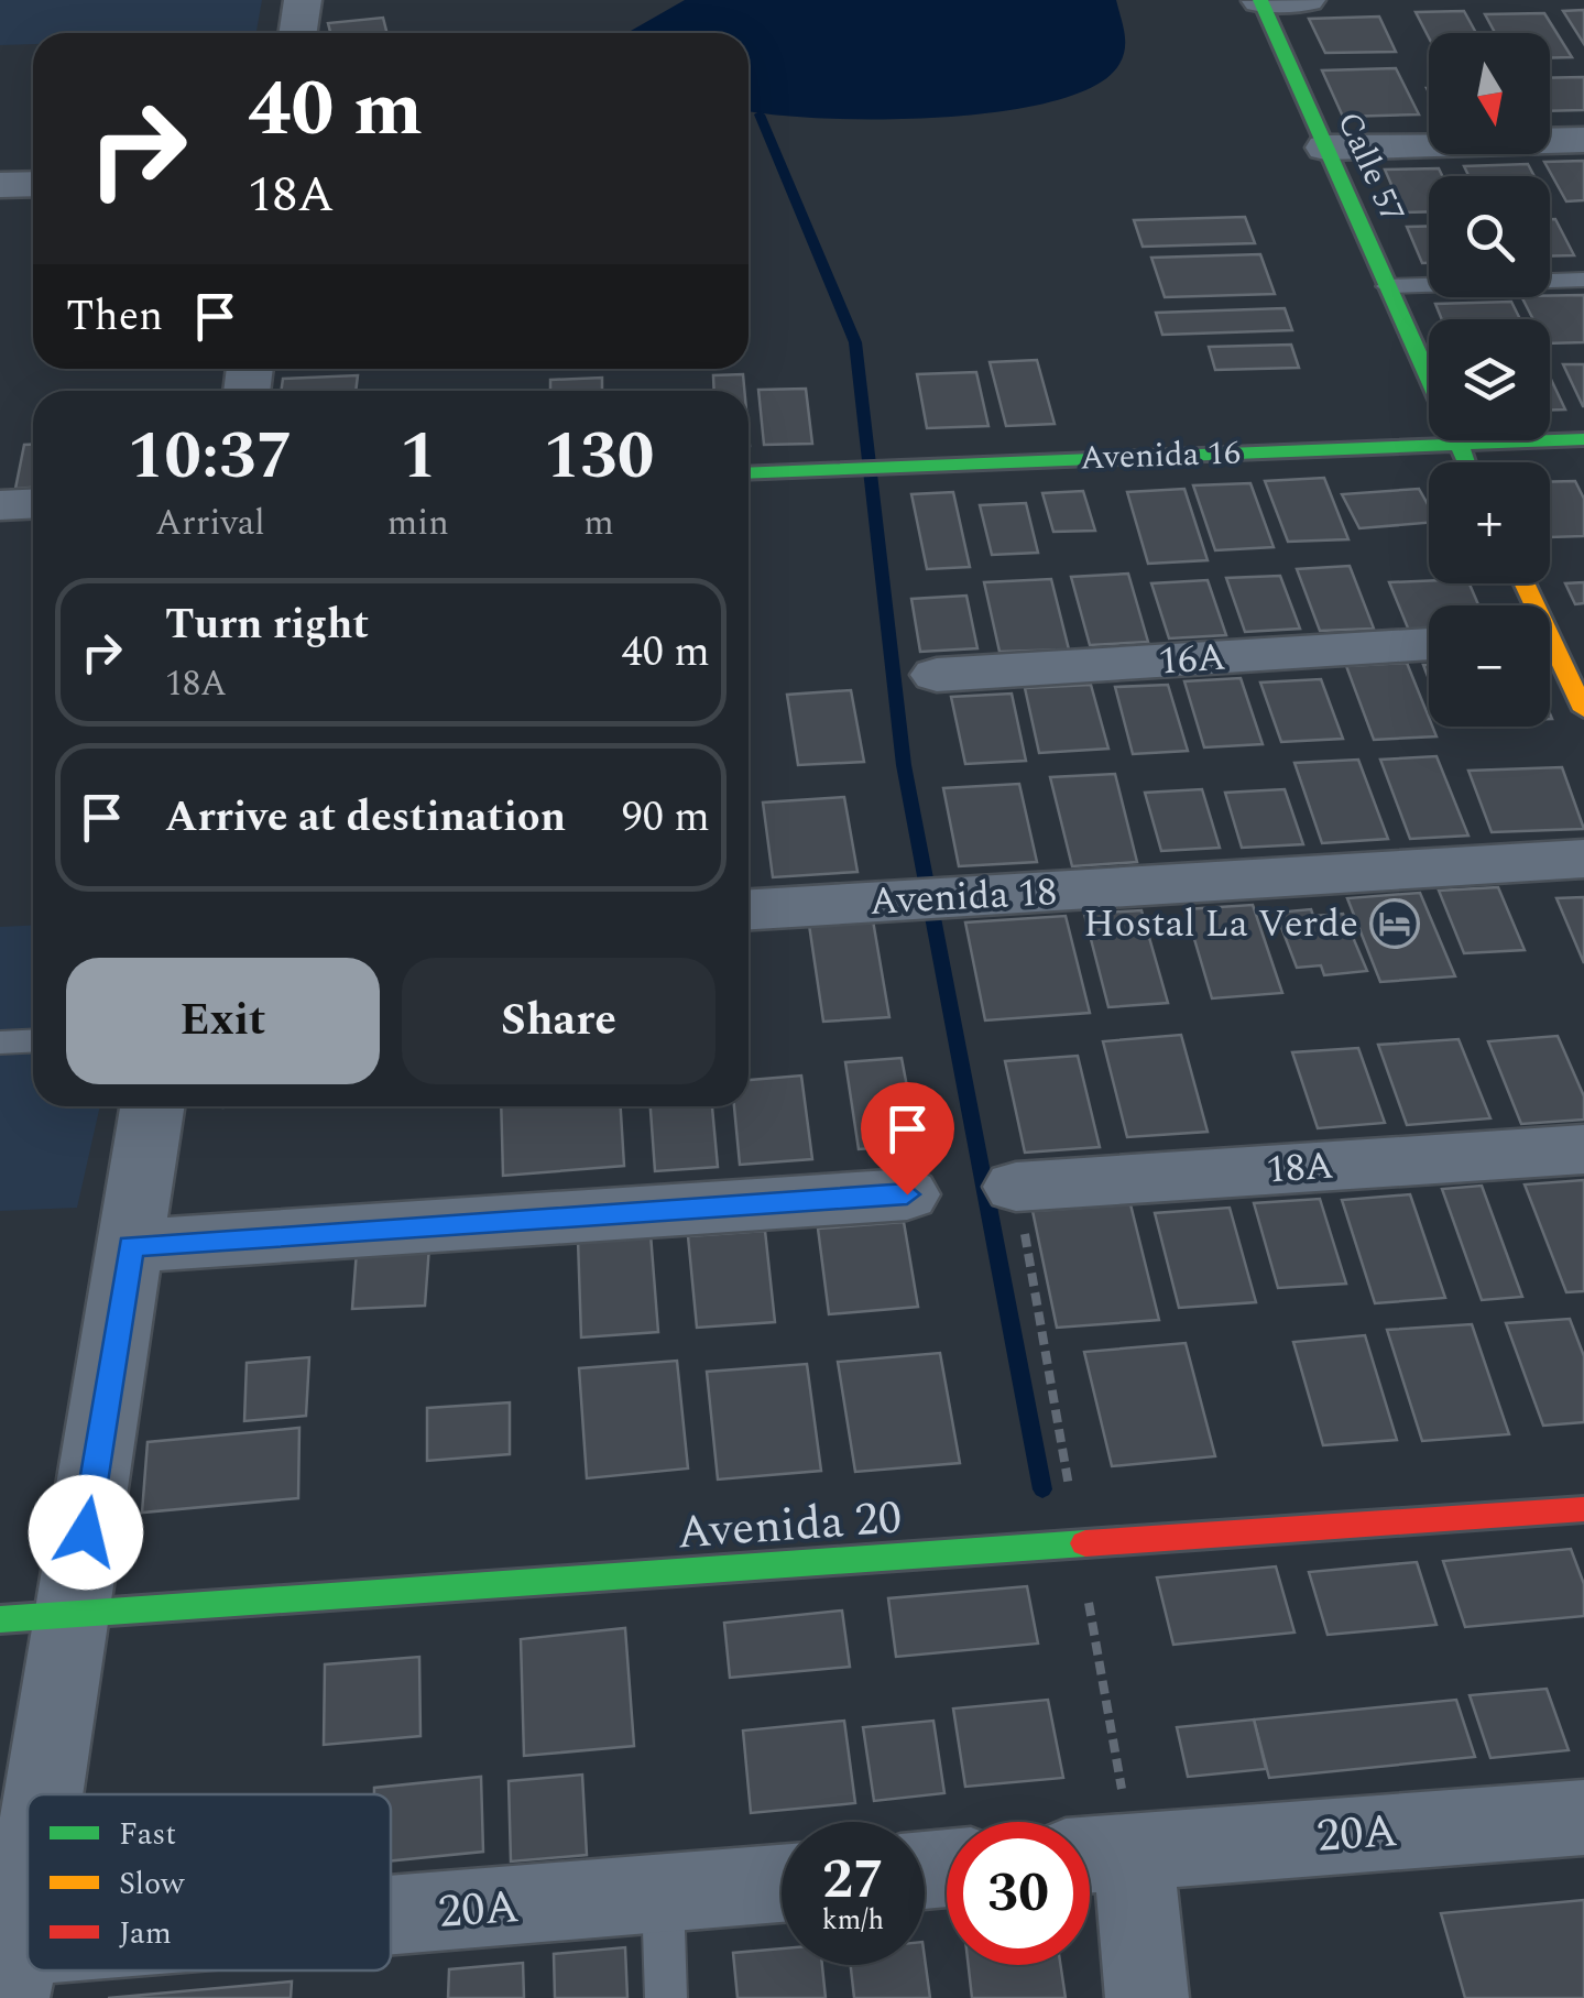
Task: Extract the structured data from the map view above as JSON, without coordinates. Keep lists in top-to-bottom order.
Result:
{
  "streets": {
    "street": [
      "Calle 57",
      "Avenida 16",
      "16A",
      "Avenida 18",
      "18A",
      "Avenida 20",
      "20A"
    ]
  },
  "crossings": [
    ["Calle 57", "Avenida 16"]
  ],
  "places": {
    "hotel": ["Hostal La Verde"]
  },
  "legend": ["Fast", "Slow", "Jam"],
  "north": "bottom",
  "page": {
    "map_buttons": ["+", "−"],
    "turn": ["40 m", "18A"],
    "then": "Then",
    "eta": [
      "10:37",
      "Arrival",
      "1",
      "min",
      "130",
      "m"
    ],
    "list": [
      {
        "name": "Turn right",
        "note": "18A",
        "value": "40 m"
      },
      {
        "name": "Arrive at destination",
        "value": "90 m"
      }
    ],
    "buttons": ["Exit", "Share"],
    "speed": "27 km/h",
    "limit": "30"
  }
}
